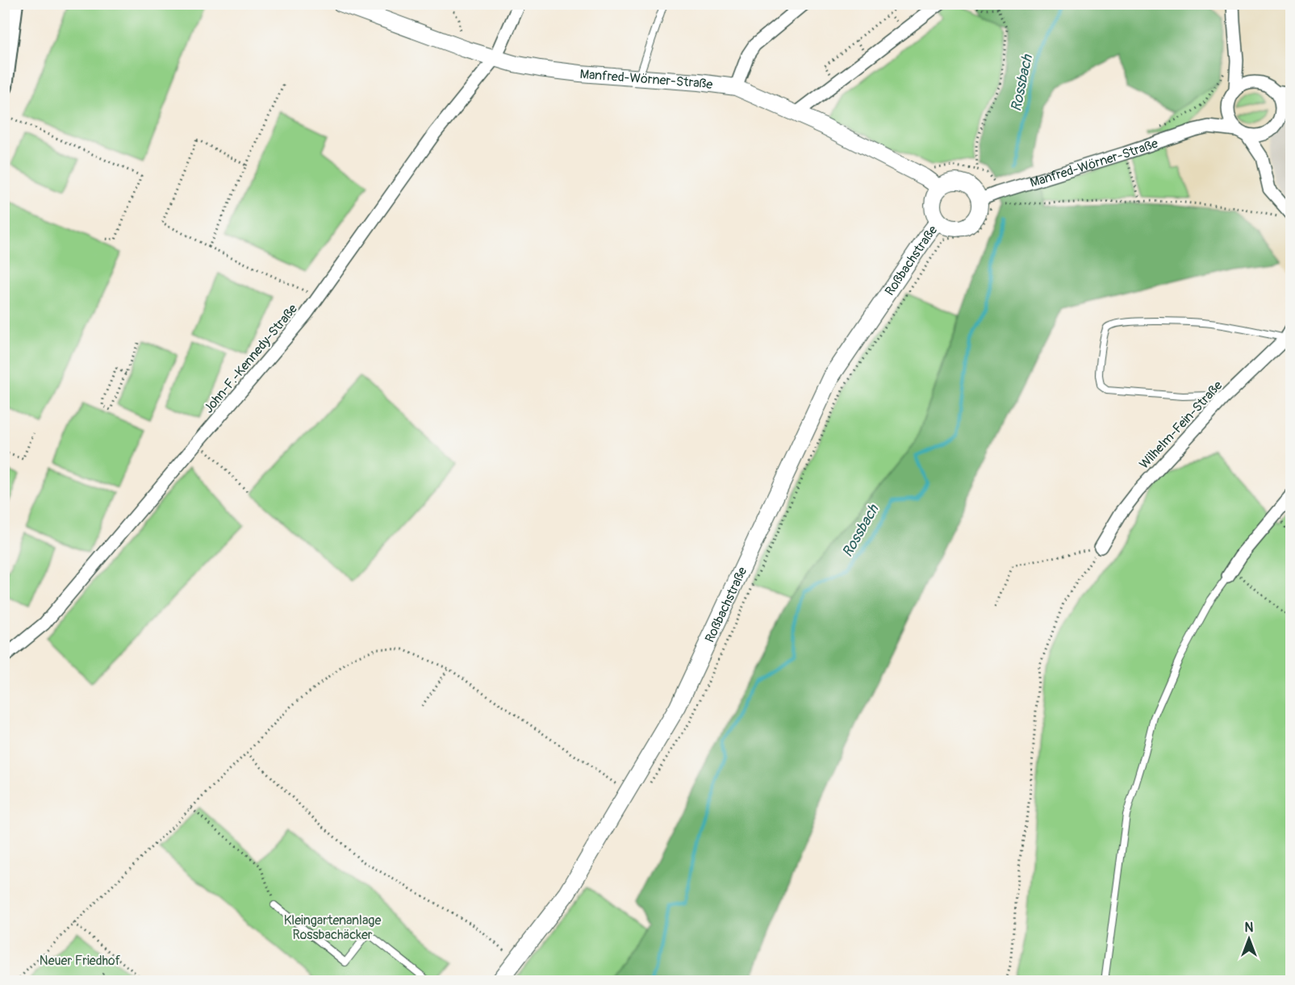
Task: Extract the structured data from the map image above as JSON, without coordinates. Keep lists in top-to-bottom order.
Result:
{
  "streets": {
    "street": [
      "Manfred-Wörner-Straße",
      "Roßbachstraße",
      "John-F.-Kennedy-Straße",
      "Wilhelm-Fein-Straße"
    ]
  },
  "crossings": [
    ["Manfred-Wörner-Straße", "Roßbachstraße"],
    ["Manfred-Wörner-Straße", "John-F.-Kennedy-Straße"]
  ],
  "water": ["Rossbach"],
  "parks": ["Kleingartenanlage Rossbachäcker", "Neuer Friedhof"],
  "north": "top"
}
